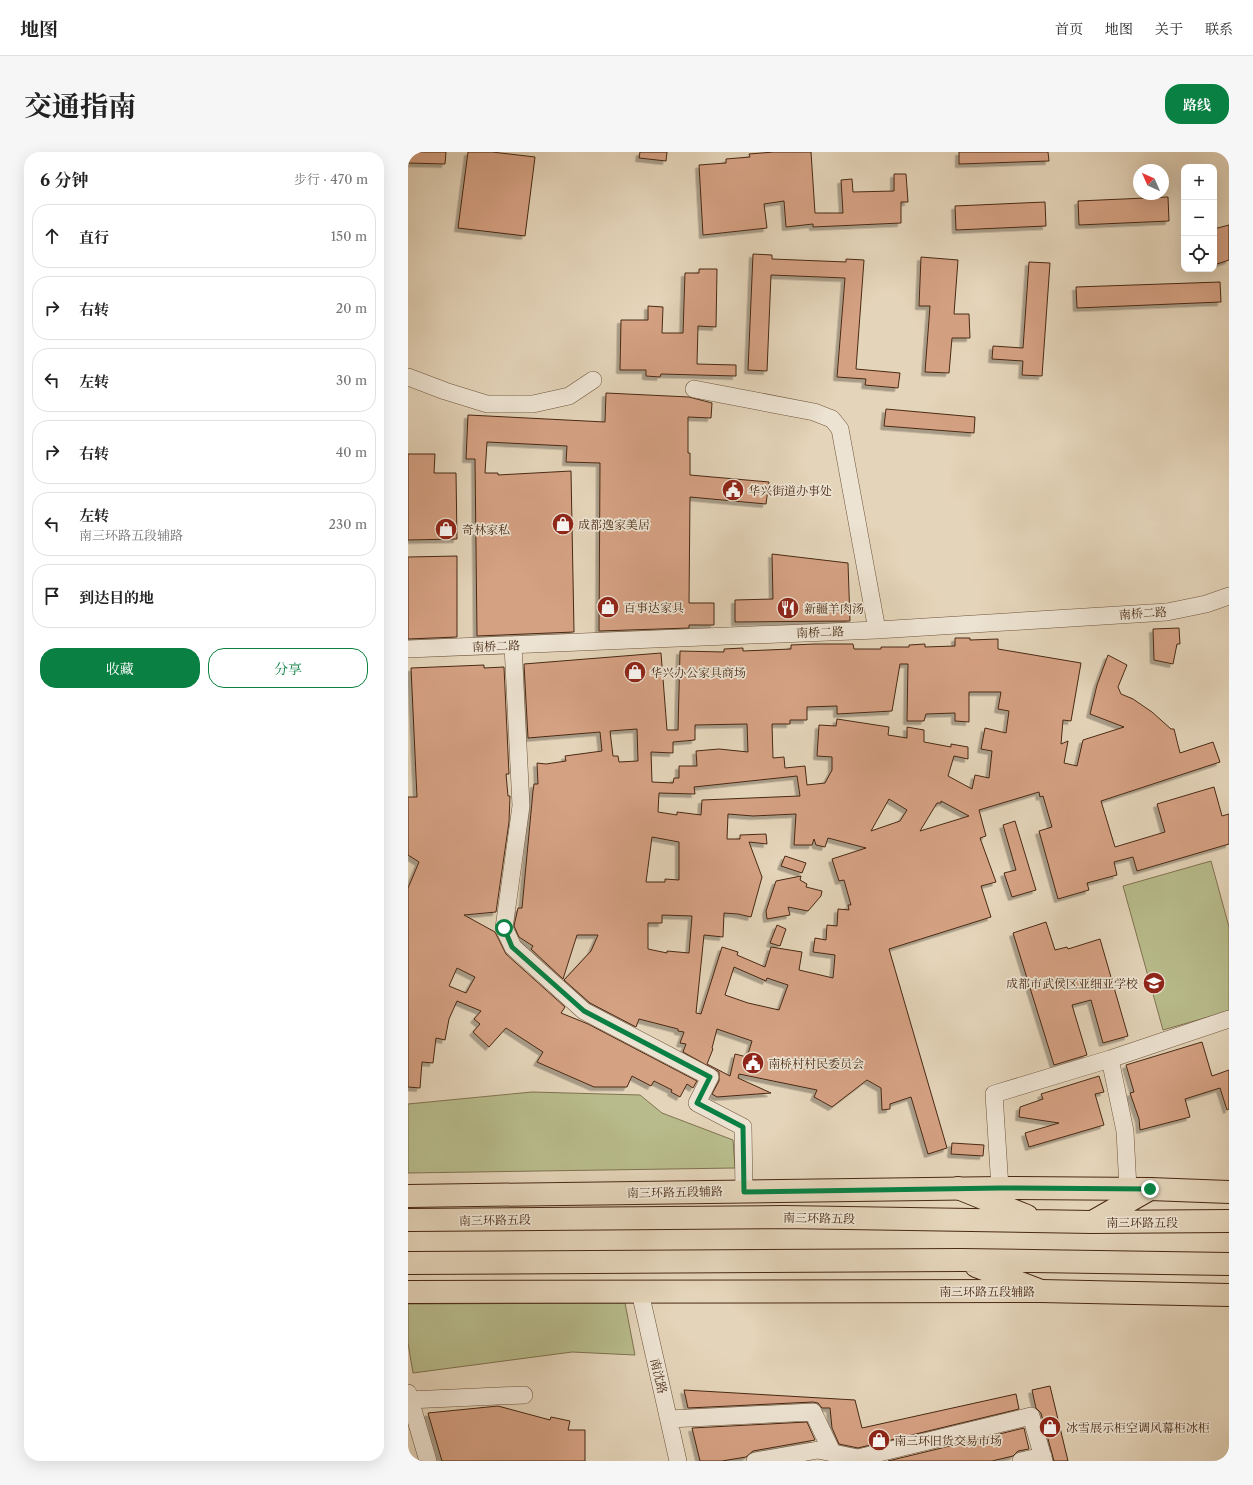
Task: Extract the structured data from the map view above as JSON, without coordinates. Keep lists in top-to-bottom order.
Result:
{
  "streets": {
    "main road": ["南三环路五段辅路", "南三环路五段"],
    "street": ["南桥二路", "南沈路"]
  },
  "crossings": [
    ["南三环路五段辅路", "南沈路"]
  ],
  "places": {
    "public building": ["华兴街道办事处", "南桥村村民委员会"],
    "shop": [
      "成都逸家美居",
      "奇林家私",
      "百事达家具",
      "华兴办公家具商场",
      "冰雪展示柜空调风幕柜冰柜",
      "南三环旧货交易市场"
    ],
    "restaurant": ["新疆羊肉汤"],
    "school or university": ["成都市武侯区亚细亚学校"]
  },
  "north": "top left",
  "page": {
    "header": "地图",
    "nav": [
      "首页",
      "地图",
      "关于",
      "联系"
    ],
    "title": "交通指南",
    "buttons": [
      "路线",
      ["收藏", "分享"]
    ],
    "heading": ["6 分钟", "步行 · 470 m"],
    "map_buttons": ["+", "−"],
    "list": [
      ["直行", "150 m"],
      ["右转", "20 m"],
      ["左转", "30 m"],
      ["右转", "40 m"],
      ["左转", "南三环路五段辅路", "230 m"],
      "到达目的地"
    ]
  }
}
